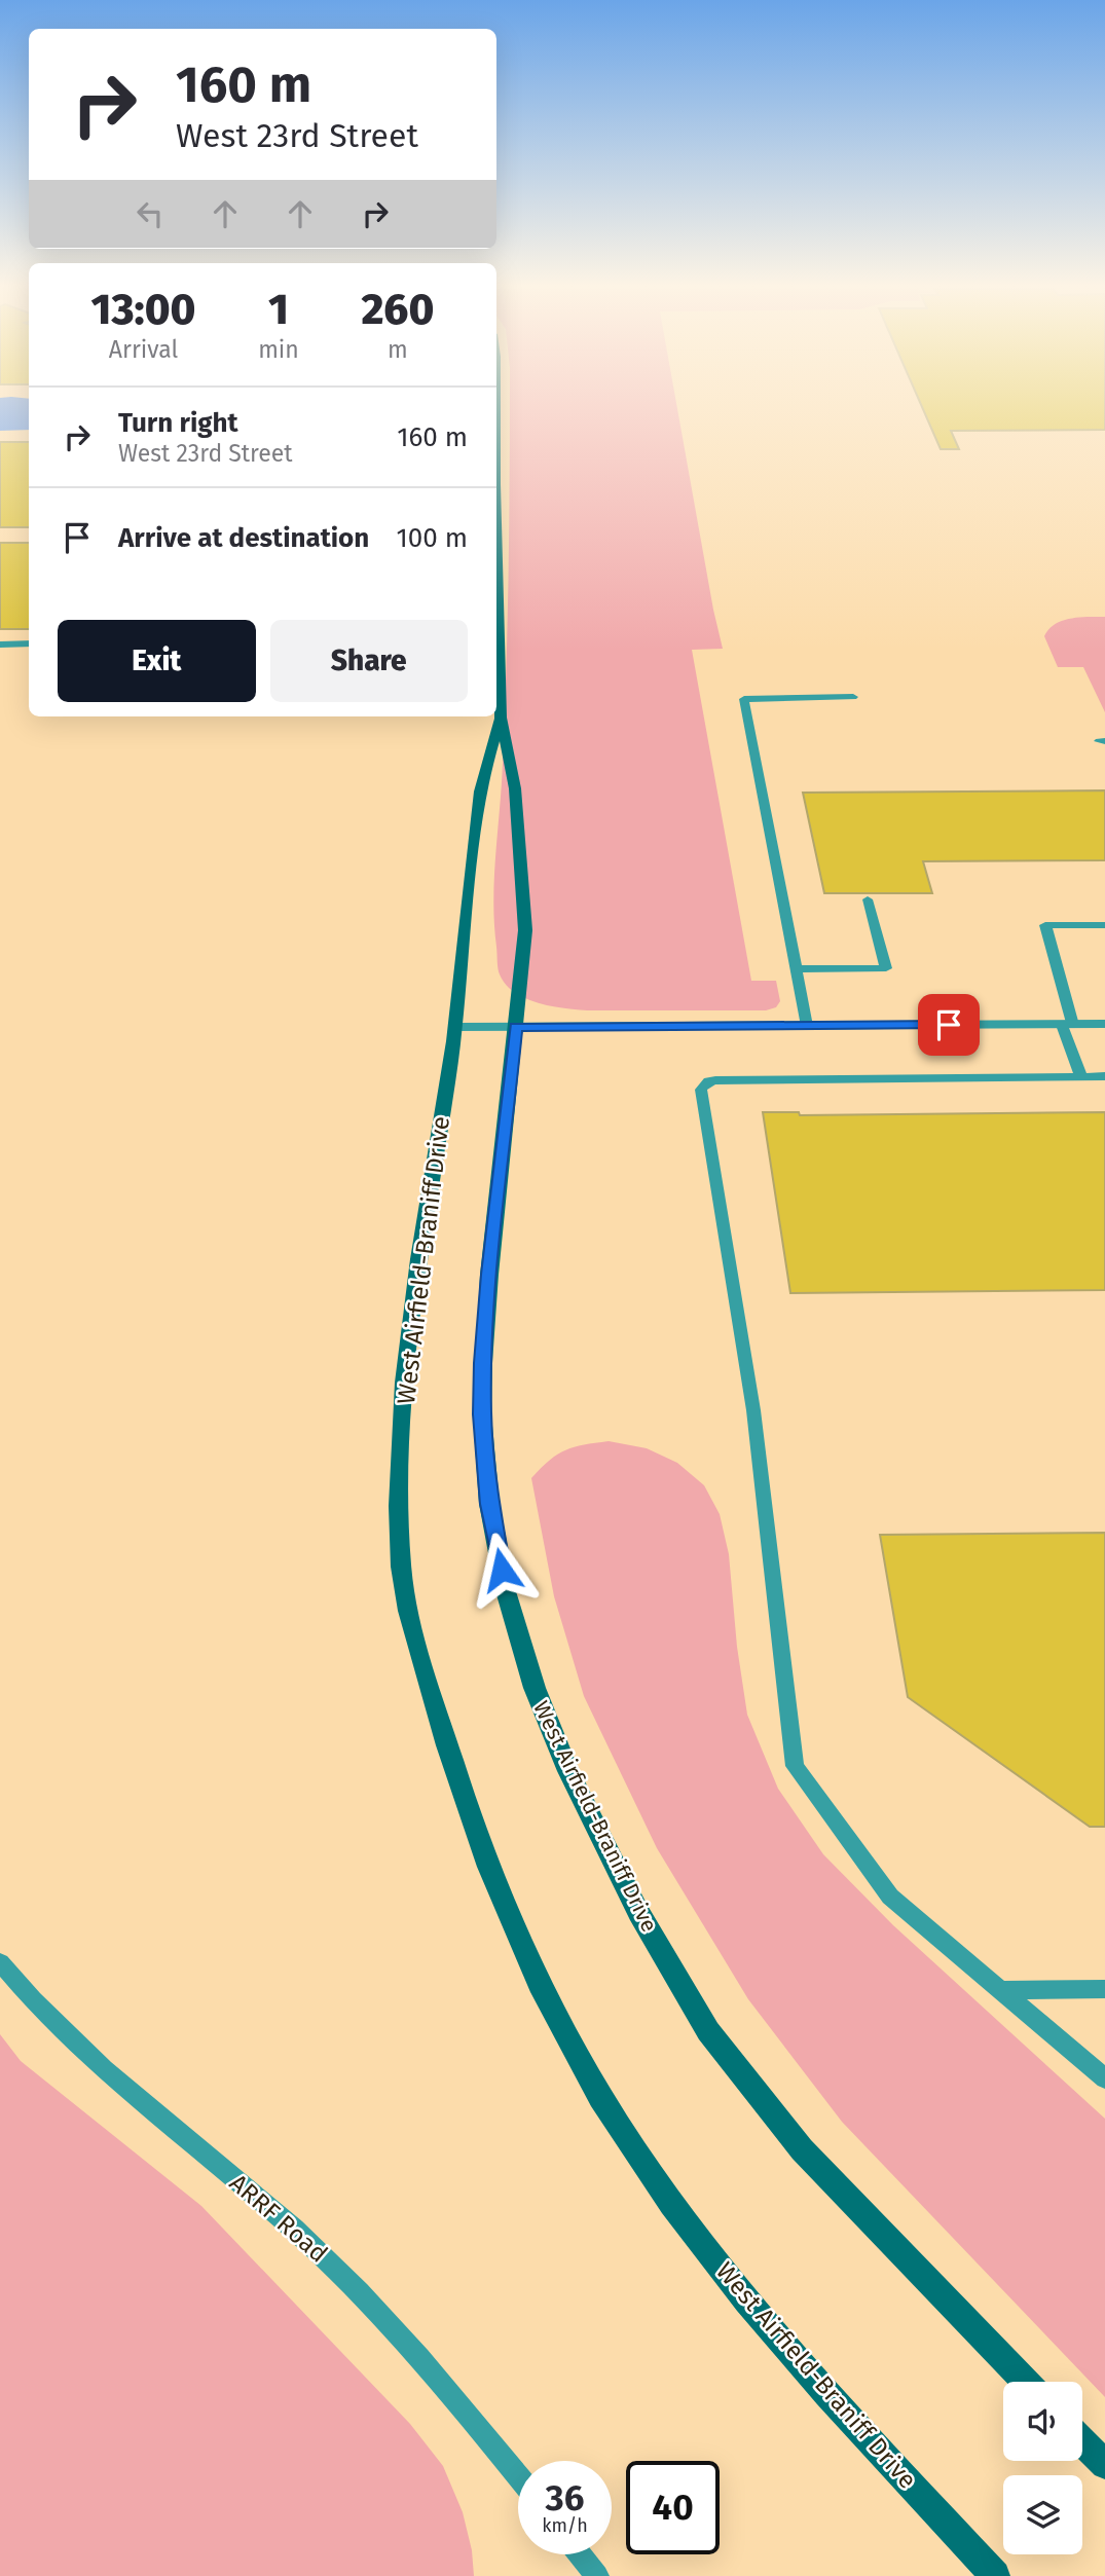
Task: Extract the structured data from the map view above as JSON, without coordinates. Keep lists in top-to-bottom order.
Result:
{
  "streets": {
    "street": ["West Airfield-Braniff Drive"],
    "lane": ["ARRF Road"]
  },
  "page": {
    "turn": ["160 m", "West 23rd Street"],
    "eta": [
      "13:00",
      "Arrival",
      "1",
      "min",
      "260",
      "m"
    ],
    "list": [
      {
        "name": "Turn right",
        "note": "West 23rd Street",
        "value": "160 m"
      },
      {
        "name": "Arrive at destination",
        "value": "100 m"
      }
    ],
    "buttons": ["Exit", "Share"],
    "speed": "36 km/h",
    "limit": "40"
  }
}
